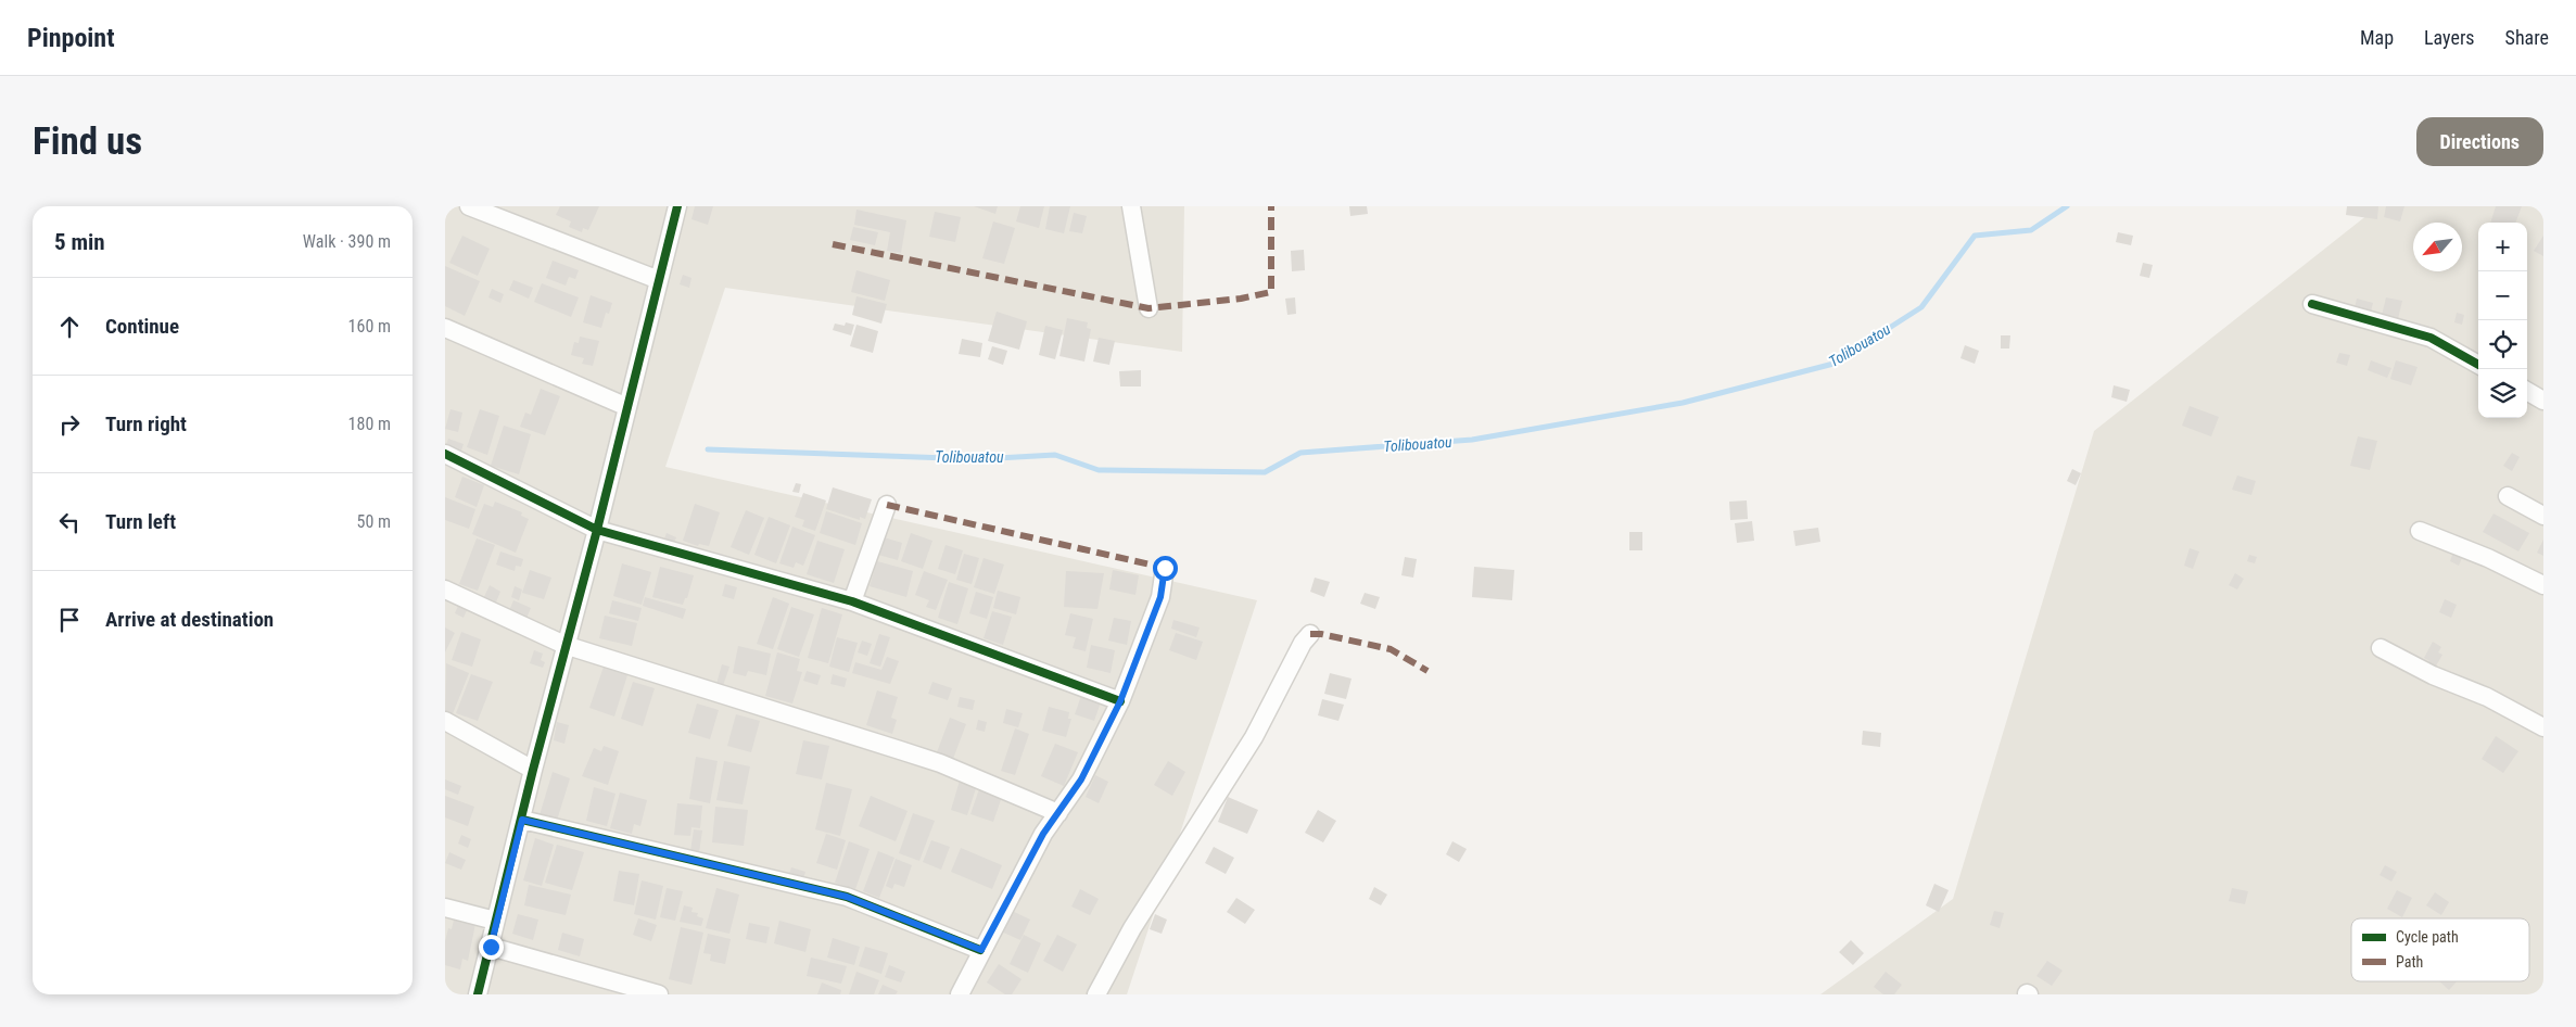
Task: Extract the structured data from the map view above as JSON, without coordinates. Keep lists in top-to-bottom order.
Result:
{
  "water": ["Tolibouatou"],
  "legend": ["Cycle path", "Path"],
  "north": "bottom left",
  "page": {
    "header": "Pinpoint",
    "nav": ["Map", "Layers", "Share"],
    "buttons": "Directions",
    "title": "Find us",
    "heading": ["5 min", "Walk · 390 m"],
    "map_buttons": ["+", "−"],
    "list": [
      ["Continue", "160 m"],
      ["Turn right", "180 m"],
      ["Turn left", "50 m"],
      "Arrive at destination"
    ]
  }
}
